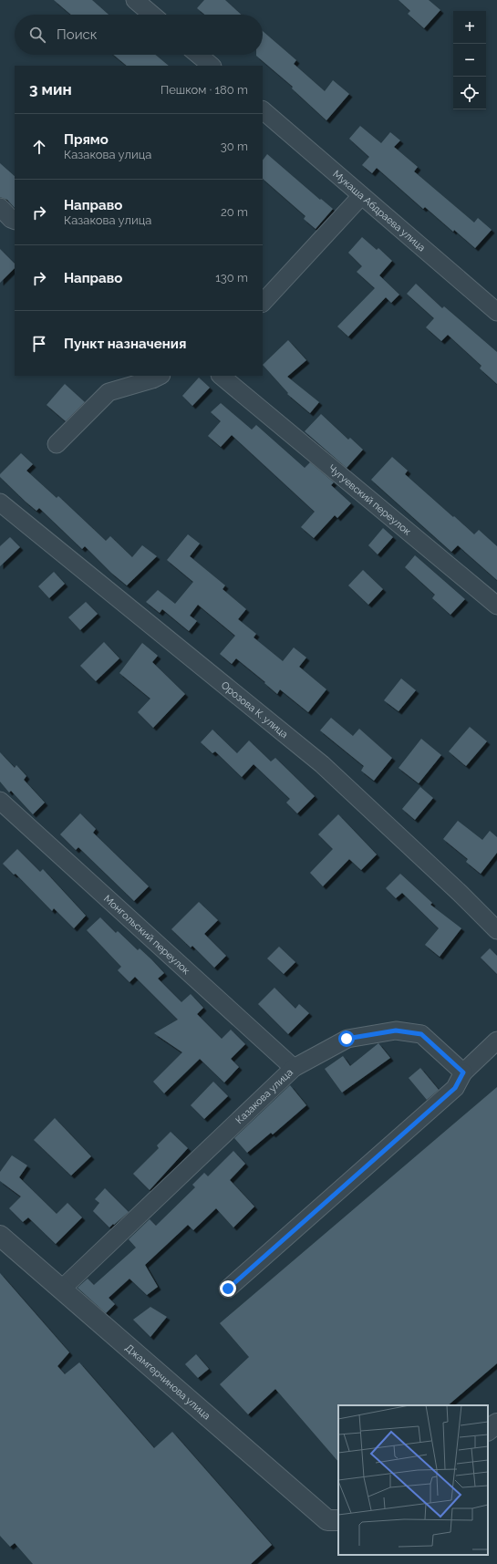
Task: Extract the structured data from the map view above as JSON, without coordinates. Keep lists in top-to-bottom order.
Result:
{
  "streets": {
    "street": [
      "Мукаша Абдраева улица",
      "Чугуевский переулок",
      "Орозова К. улица",
      "Монгольский переулок",
      "Казакова улица",
      "Джамгерчинова улица"
    ]
  },
  "crossings": [
    ["Монгольский переулок", "Казакова улица"],
    ["Казакова улица", "Джамгерчинова улица"]
  ],
  "page": {
    "map_buttons": ["+", "−"],
    "search": "Поиск",
    "heading": ["3 мин", "Пешком · 180 m"],
    "list": [
      ["Прямо", "Казакова улица", "30 m"],
      ["Направо", "Казакова улица", "20 m"],
      ["Направо", "130 m"],
      "Пункт назначения"
    ]
  }
}
